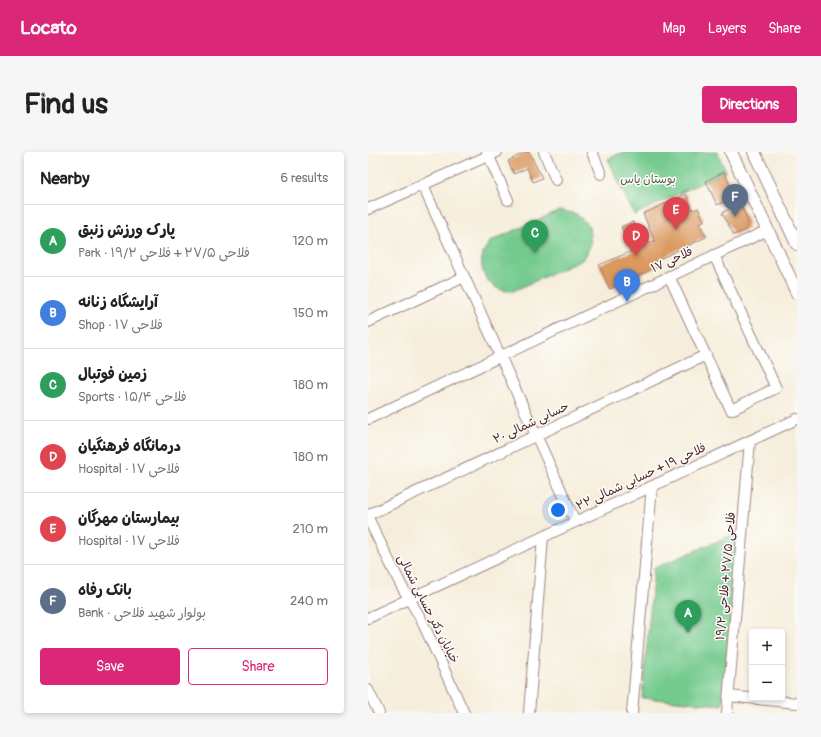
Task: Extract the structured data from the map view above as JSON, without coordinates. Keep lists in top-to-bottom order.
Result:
{
  "streets": {
    "street": [
      "فلاحی ۱۷",
      "حسابی شمالی ۲۰",
      "فلاحی ۱۹ + حسابی شمالی ۲۲",
      "فلاحی ۲۷/۵ + فلاحی ۱۹/۲",
      "خیابان دکتر حسابی شمالی"
    ]
  },
  "crossings": [
    ["فلاحی ۱۹ + حسابی شمالی ۲۲", "فلاحی ۲۷/۵ + فلاحی ۱۹/۲"],
    ["فلاحی ۱۹ + حسابی شمالی ۲۲", "خیابان دکتر حسابی شمالی"]
  ],
  "parks": ["بوستان یاس"],
  "page": {
    "header": "Locato",
    "nav": ["Map", "Layers", "Share"],
    "buttons": [
      "Directions",
      ["Save", "Share"]
    ],
    "title": "Find us",
    "heading": ["Nearby", "6 results"],
    "pins": [
      "F",
      "E",
      "C",
      "D",
      "B",
      "A"
    ],
    "list": [
      {
        "mark": "A",
        "name": "پارک ورزش زنبق",
        "note": "Park · فلاحی ۲۷/۵ + فلاحی ۱۹/۲",
        "value": "120 m"
      },
      {
        "mark": "B",
        "name": "آرایشگاه زنانه",
        "note": "Shop · فلاحی ۱۷",
        "value": "150 m"
      },
      {
        "mark": "C",
        "name": "زمین فوتبال",
        "note": "Sports · فلاحی ۱۵/۴",
        "value": "180 m"
      },
      {
        "mark": "D",
        "name": "درمانگاه فرهنگیان",
        "note": "Hospital · فلاحی ۱۷",
        "value": "180 m"
      },
      {
        "mark": "E",
        "name": "بیمارستان مهرگان",
        "note": "Hospital · فلاحی ۱۷",
        "value": "210 m"
      },
      {
        "mark": "F",
        "name": "بانک رفاه",
        "note": "Bank · بولوار شهید فلاحی",
        "value": "240 m"
      }
    ],
    "map_buttons": ["+", "−"]
  }
}
